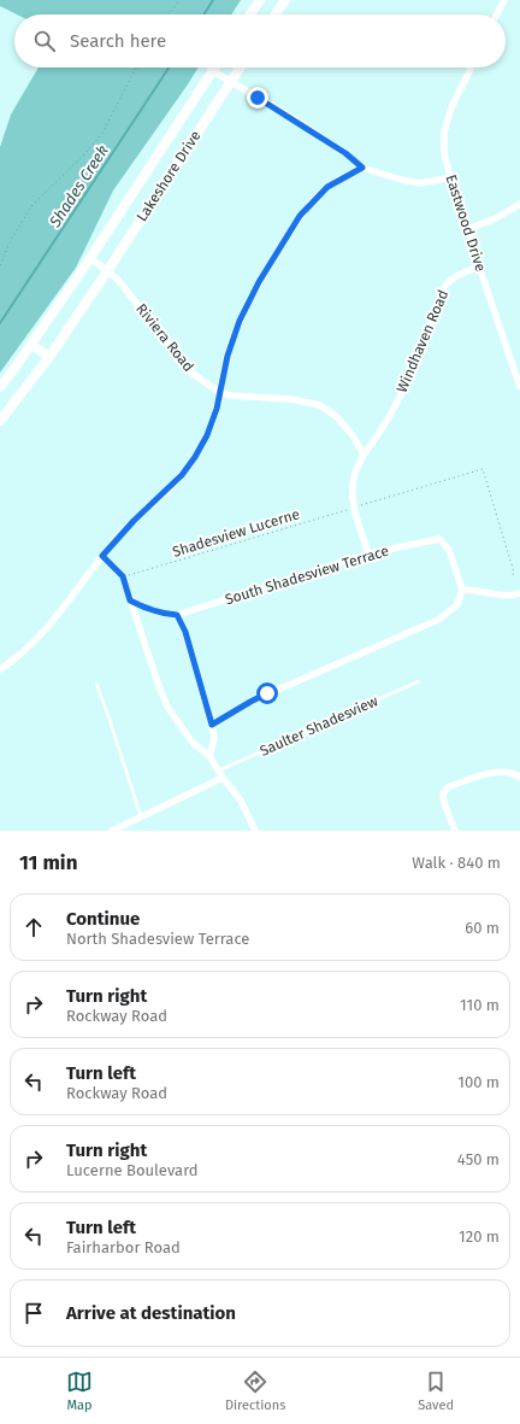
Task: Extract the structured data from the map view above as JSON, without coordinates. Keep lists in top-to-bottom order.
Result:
{
  "streets": {
    "main road": ["Lakeshore Drive"],
    "street": [
      "Eastwood Drive",
      "Riviera Road",
      "Windhaven Road",
      "South Shadesview Terrace"
    ],
    "lane": ["Saulter Shadesview"],
    "path": ["Shadesview Lucerne"]
  },
  "crossings": [
    ["Lakeshore Drive", "Riviera Road"],
    ["Eastwood Drive", "Windhaven Road"],
    ["Riviera Road", "Windhaven Road"]
  ],
  "water": ["Shades Creek"],
  "page": {
    "search": "Search here",
    "heading": ["11 min", "Walk · 840 m"],
    "list": [
      ["Continue", "North Shadesview Terrace", "60 m"],
      ["Turn right", "Rockway Road", "110 m"],
      ["Turn left", "Rockway Road", "100 m"],
      ["Turn right", "Lucerne Boulevard", "450 m"],
      ["Turn left", "Fairharbor Road", "120 m"],
      "Arrive at destination"
    ],
    "nav": ["Map", "Directions", "Saved"]
  }
}
